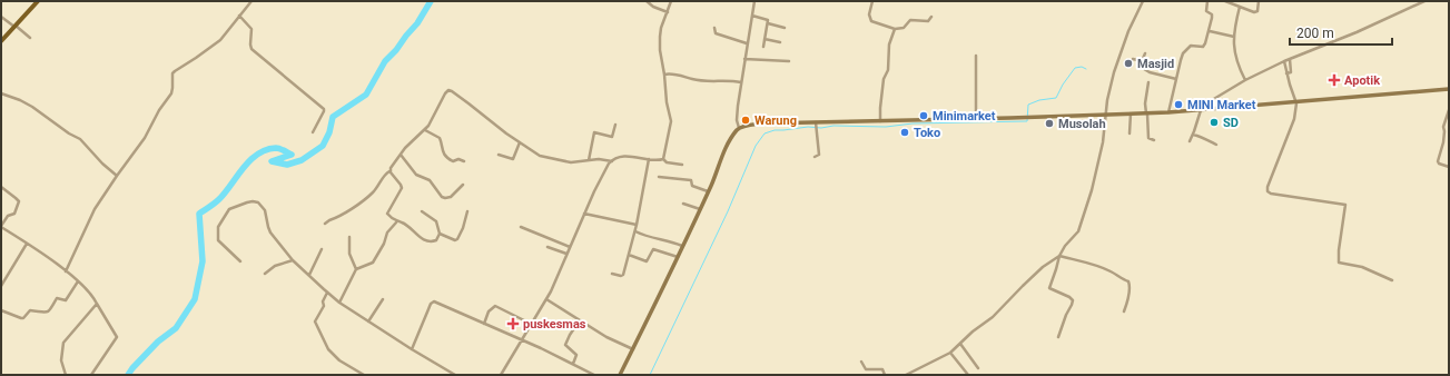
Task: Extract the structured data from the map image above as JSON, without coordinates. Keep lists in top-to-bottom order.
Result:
{
  "places": {
    "other": [
      "Masjid",
      "MINI Market",
      "Minimarket",
      "Warung",
      "SD",
      "Musolah",
      "Toko"
    ],
    "health": ["Apotik", "puskesmas"]
  },
  "scale_bar": "200 m"
}
